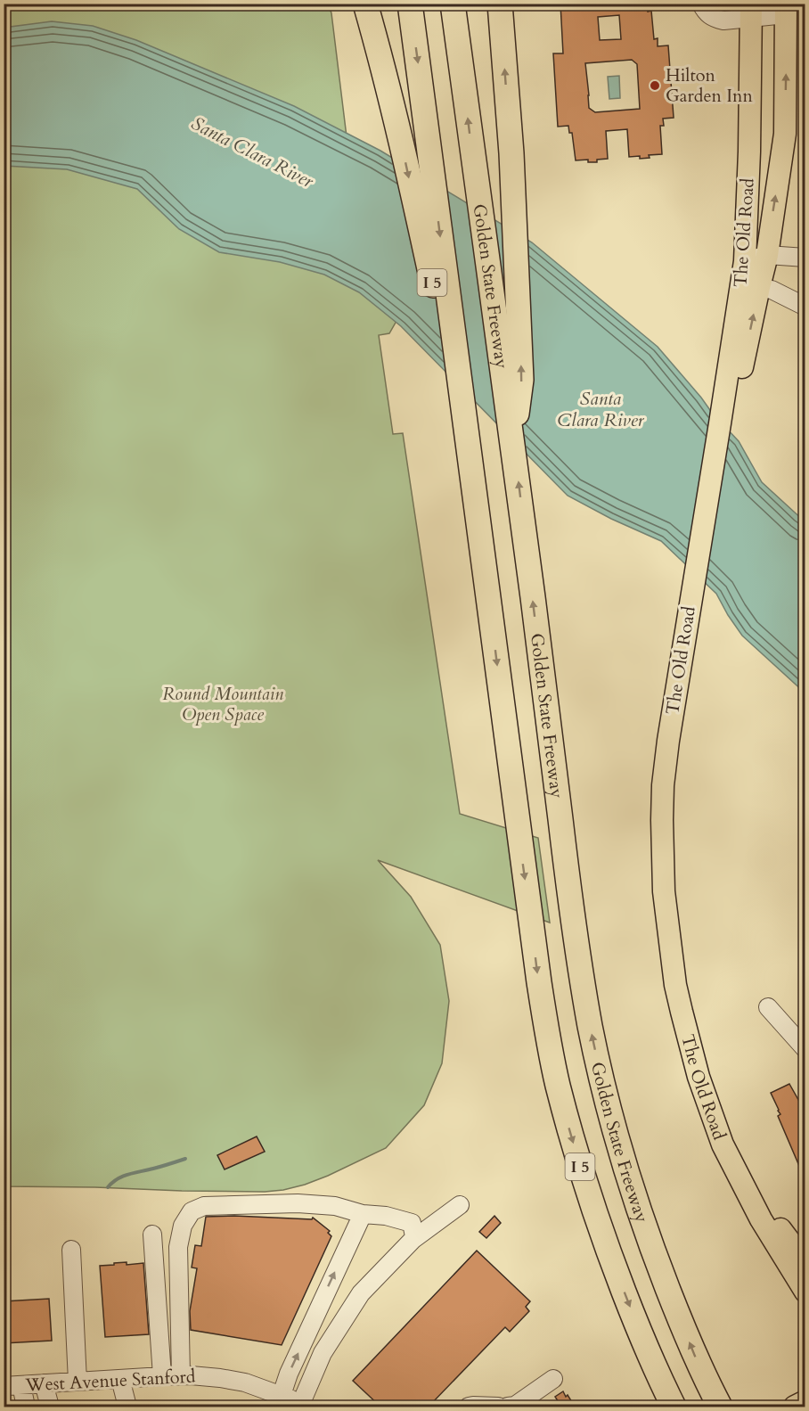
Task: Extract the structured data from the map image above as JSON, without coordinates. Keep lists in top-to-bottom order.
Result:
{
  "streets": {
    "highway": ["I 5", "Golden State Freeway"],
    "main road": ["The Old Road"],
    "street": ["West Avenue Stanford"]
  },
  "crossings": [
    ["I 5", "Golden State Freeway"]
  ],
  "water": ["Santa Clara River"],
  "parks": ["Round Mountain Open Space"],
  "places": ["Hilton Garden Inn"]
}
